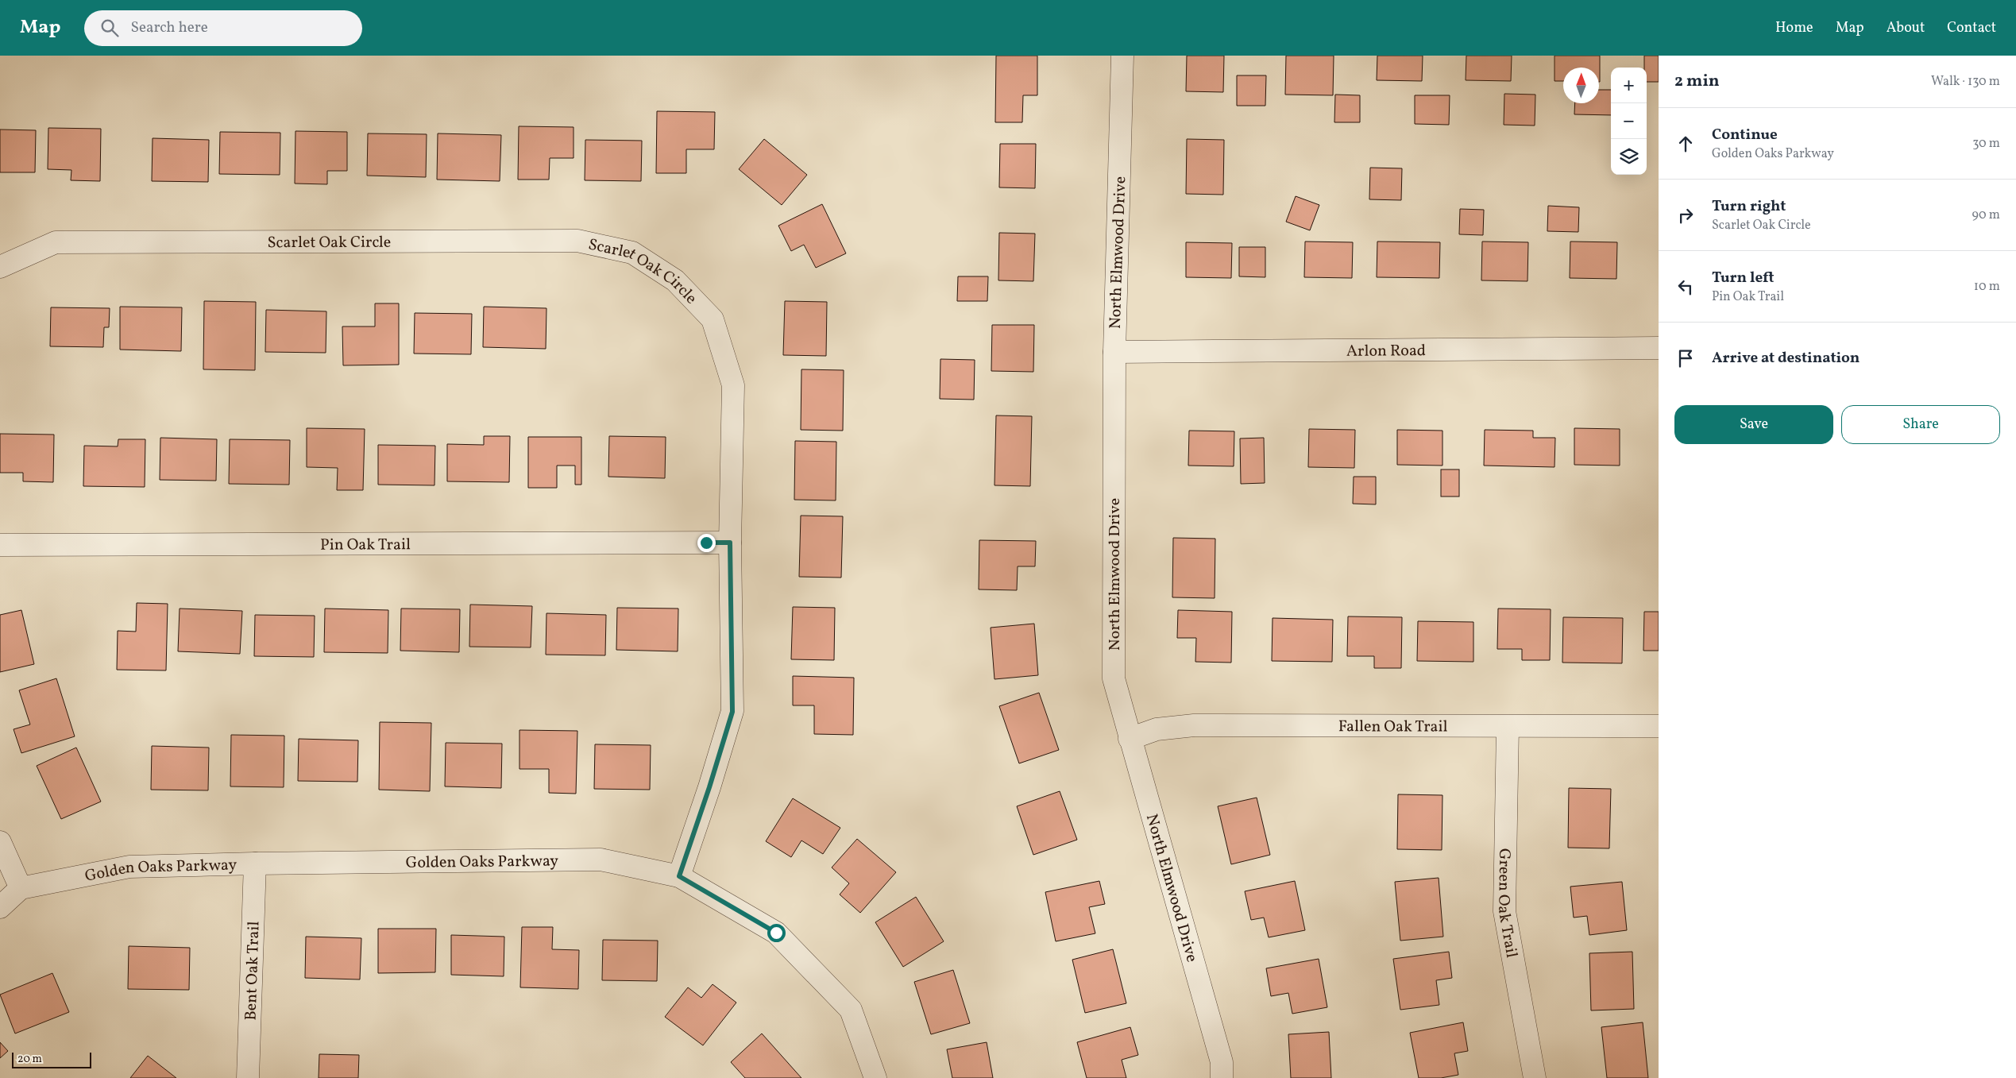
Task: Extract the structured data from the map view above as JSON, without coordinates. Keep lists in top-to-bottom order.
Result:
{
  "streets": {
    "street": [
      "Scarlet Oak Circle",
      "North Elmwood Drive",
      "Arlon Road",
      "Pin Oak Trail",
      "Fallen Oak Trail",
      "Golden Oaks Parkway",
      "Green Oak Trail",
      "Bent Oak Trail"
    ]
  },
  "crossings": [
    ["Scarlet Oak Circle", "Pin Oak Trail"],
    ["Scarlet Oak Circle", "Golden Oaks Parkway"],
    ["North Elmwood Drive", "Arlon Road"],
    ["North Elmwood Drive", "Fallen Oak Trail"],
    ["Fallen Oak Trail", "Green Oak Trail"],
    ["Golden Oaks Parkway", "Bent Oak Trail"]
  ],
  "scale_bar": "20 m",
  "north": "top",
  "page": {
    "header": "Map",
    "search": "Search here",
    "nav": [
      "Home",
      "Map",
      "About",
      "Contact"
    ],
    "heading": ["2 min", "Walk · 130 m"],
    "map_buttons": ["+", "−"],
    "list": [
      ["Continue", "Golden Oaks Parkway", "30 m"],
      ["Turn right", "Scarlet Oak Circle", "90 m"],
      ["Turn left", "Pin Oak Trail", "10 m"],
      "Arrive at destination"
    ],
    "buttons": ["Save", "Share"],
    "scale": "20 m"
  }
}
